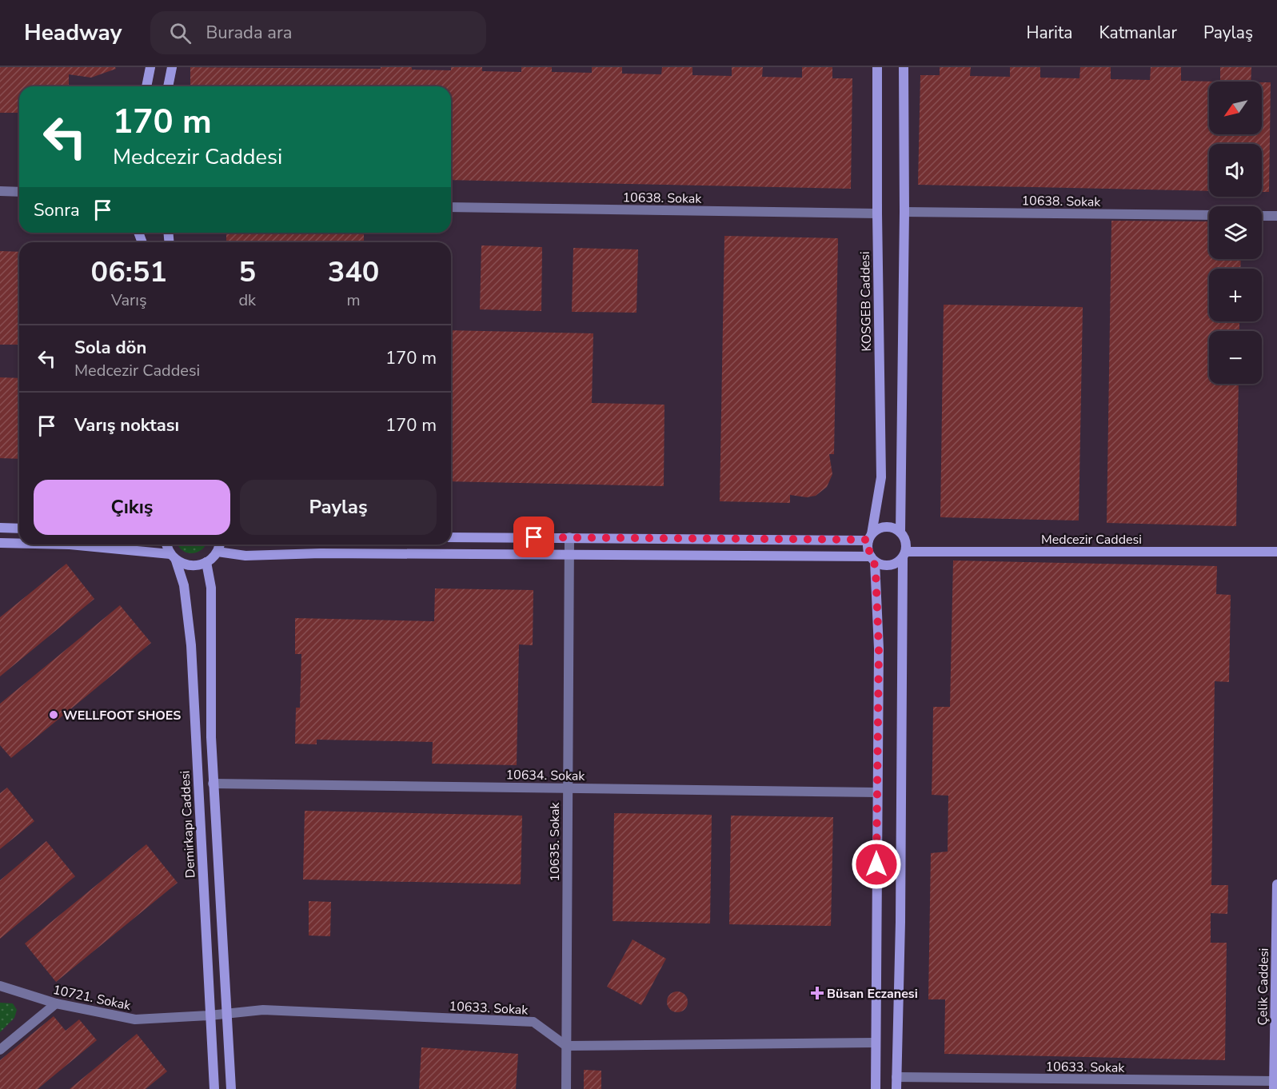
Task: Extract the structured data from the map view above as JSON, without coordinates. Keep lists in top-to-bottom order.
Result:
{
  "streets": {
    "street": [
      "10638. Sokak",
      "KOSGEB Caddesi",
      "Medcezir Caddesi",
      "10634. Sokak",
      "Demirkapı Caddesi",
      "10635. Sokak",
      "Çelik Caddesi",
      "10721. Sokak",
      "10633. Sokak"
    ]
  },
  "crossings": [
    ["10638. Sokak", "KOSGEB Caddesi"],
    ["KOSGEB Caddesi", "Medcezir Caddesi"],
    ["10634. Sokak", "10635. Sokak"],
    ["Demirkapı Caddesi", "10721. Sokak"],
    ["Demirkapı Caddesi", "10633. Sokak"],
    ["10635. Sokak", "10633. Sokak"],
    ["Çelik Caddesi", "10633. Sokak"],
    ["10721. Sokak", "10633. Sokak"]
  ],
  "places": {
    "other": ["WELLFOOT SHOES"],
    "health": ["Büsan Eczanesi"]
  },
  "north": "bottom left",
  "page": {
    "header": "Headway",
    "search": "Burada ara",
    "nav": ["Harita", "Katmanlar", "Paylaş"],
    "map_buttons": ["+", "−"],
    "turn": ["170 m", "Medcezir Caddesi"],
    "then": "Sonra",
    "eta": [
      "06:51",
      "Varış",
      "5",
      "dk",
      "340",
      "m"
    ],
    "list": [
      {
        "name": "Sola dön",
        "note": "Medcezir Caddesi",
        "value": "170 m"
      },
      {
        "name": "Varış noktası",
        "value": "170 m"
      }
    ],
    "buttons": ["Çıkış", "Paylaş"]
  }
}
